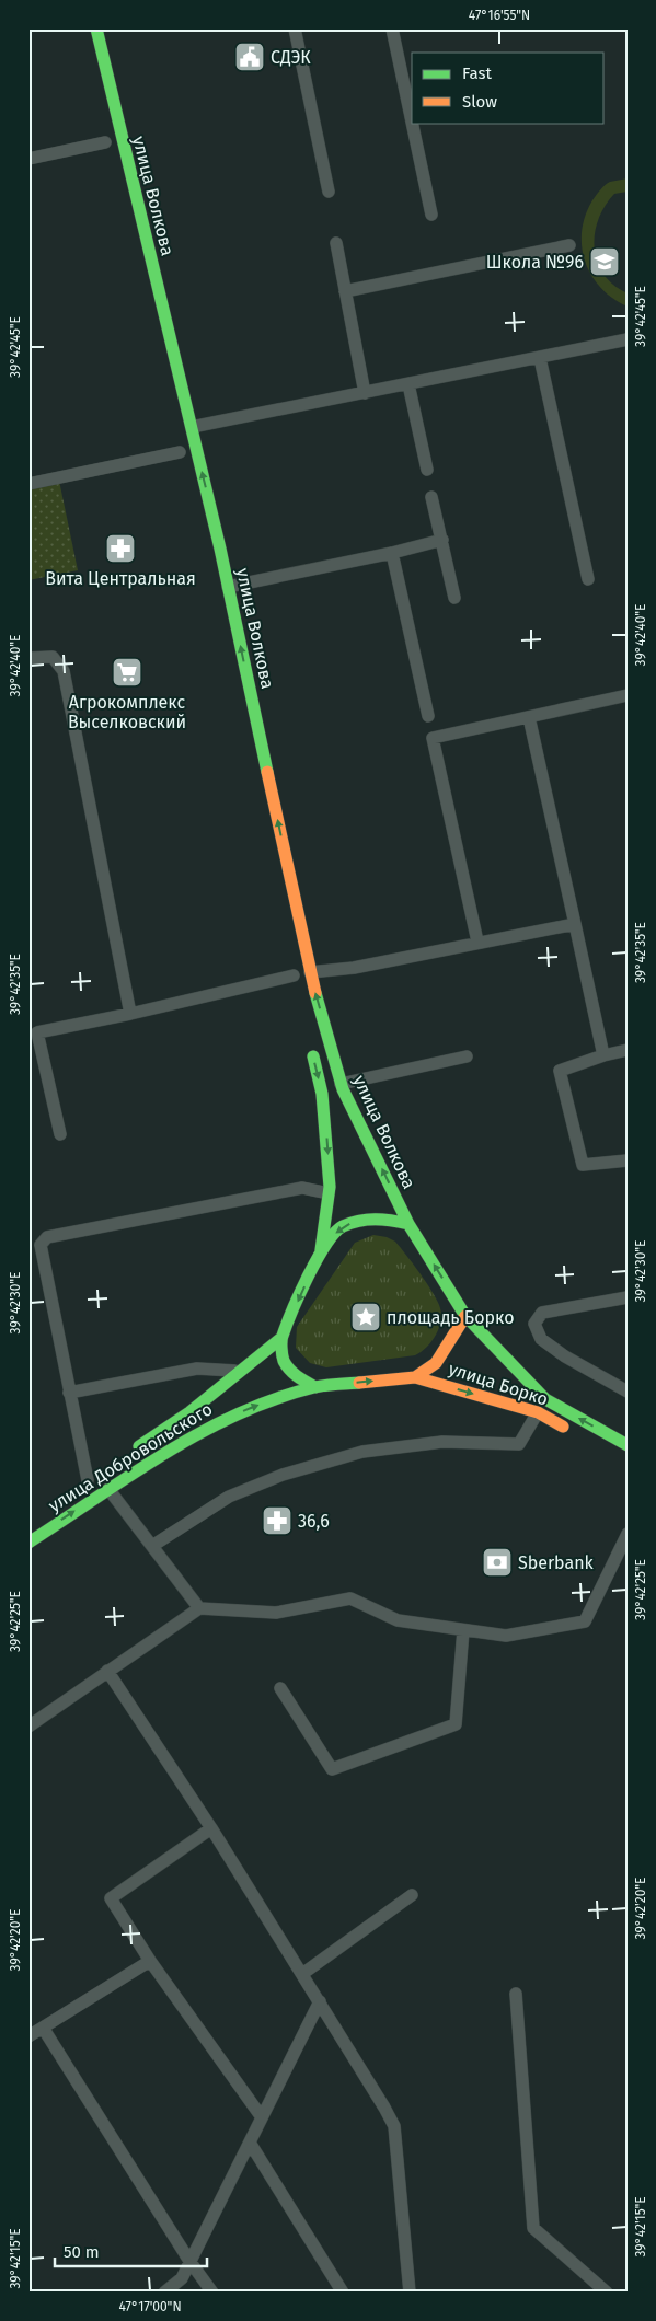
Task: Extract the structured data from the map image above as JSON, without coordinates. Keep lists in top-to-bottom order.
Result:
{
  "streets": {
    "main road": ["улица Волкова", "улица Борко", "улица Добровольского"]
  },
  "crossings": [
    ["улица Волкова", "улица Борко"],
    ["улица Волкова", "улица Добровольского"],
    ["улица Борко", "улица Добровольского"]
  ],
  "one_way": ["улица Волкова"],
  "places": {
    "public building": ["СДЭК"],
    "school or university": ["Школа №96"],
    "pharmacy": ["Вита Центральная", "36,6"],
    "supermarket": ["Агрокомплекс Выселковский"],
    "place": ["площадь Борко"],
    "bank": ["Sberbank"]
  },
  "legend": ["Fast", "Slow"],
  "scale_bar": "50 m",
  "coordinates": [
    "47°16'55\"N",
    "39°42'45\"E",
    "39°42'40\"E",
    "39°42'35\"E",
    "39°42'30\"E",
    "39°42'25\"E",
    "39°42'20\"E",
    "39°42'15\"E",
    "47°17'00\"N"
  ]
}
